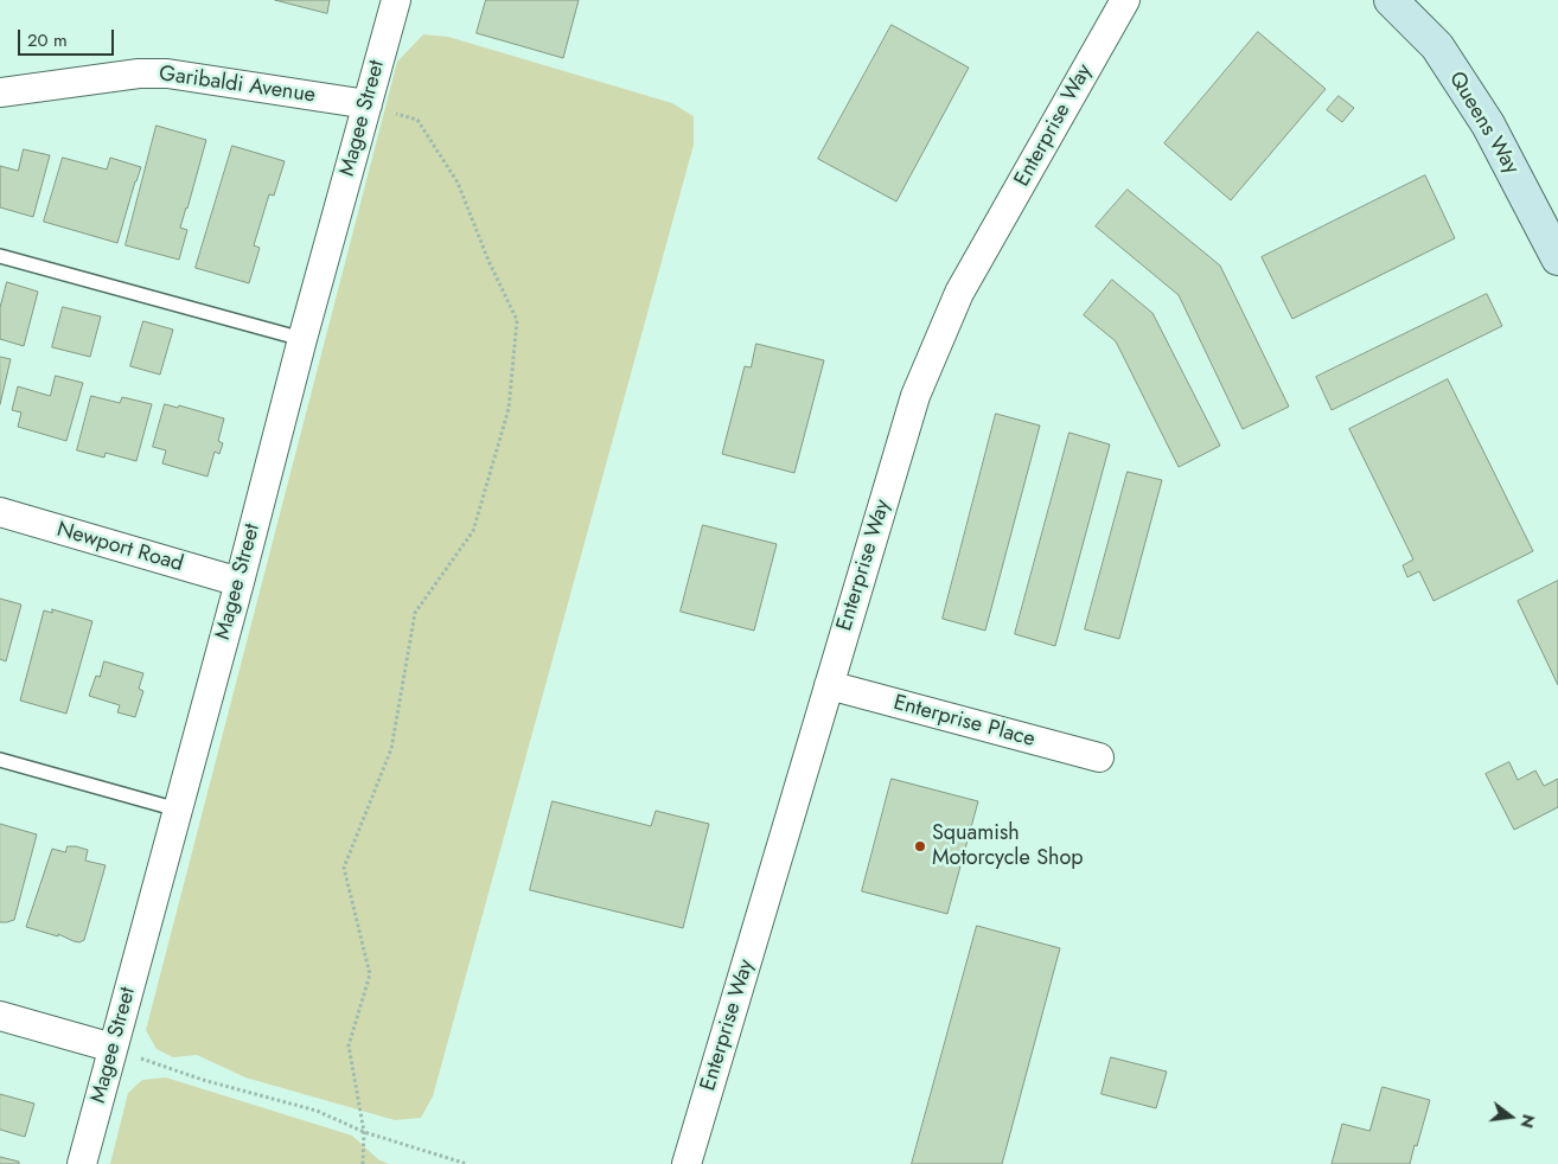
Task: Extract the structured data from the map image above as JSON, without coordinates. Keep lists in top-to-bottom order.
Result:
{
  "streets": {
    "street": [
      "Garibaldi Avenue",
      "Magee Street",
      "Queens Way",
      "Enterprise Way",
      "Newport Road",
      "Enterprise Place"
    ]
  },
  "crossings": [
    ["Garibaldi Avenue", "Magee Street"],
    ["Magee Street", "Newport Road"],
    ["Enterprise Way", "Enterprise Place"]
  ],
  "places": ["Squamish Motorcycle Shop"],
  "scale_bar": "20 m",
  "north": "right"
}
